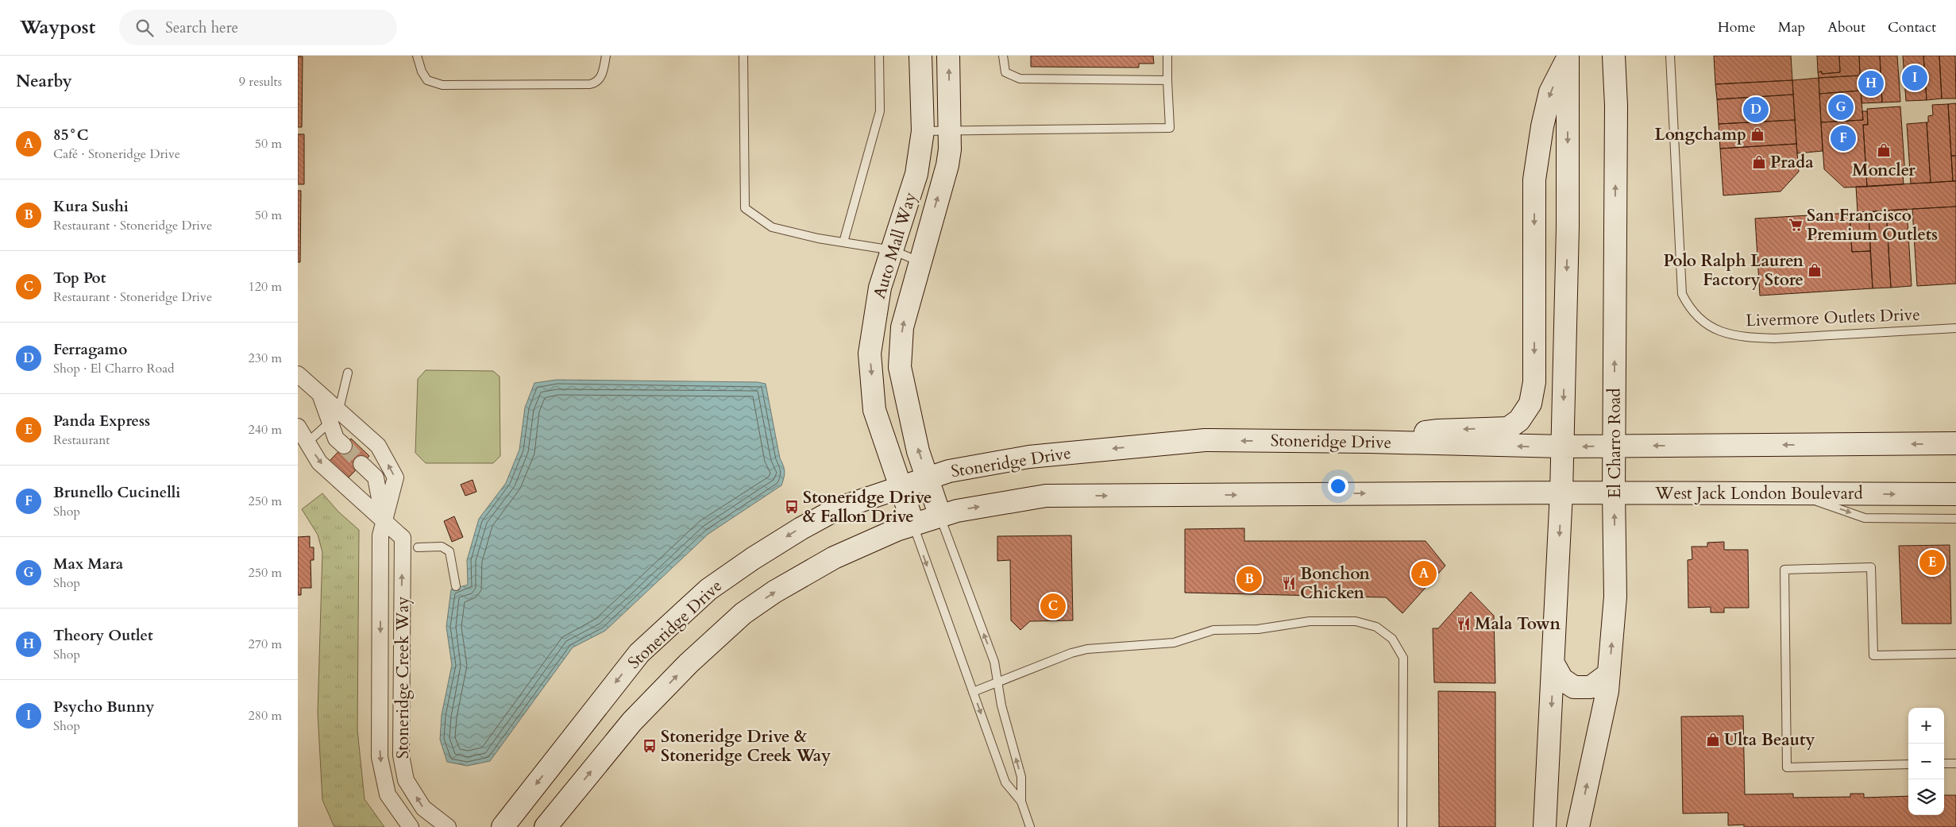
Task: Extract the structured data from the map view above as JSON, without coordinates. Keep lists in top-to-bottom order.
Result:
{
  "streets": {
    "main road": [
      "Auto Mall Way",
      "Stoneridge Drive",
      "El Charro Road",
      "West Jack London Boulevard"
    ],
    "street": ["Stoneridge Creek Way"],
    "lane": ["Livermore Outlets Drive"]
  },
  "crossings": [
    ["Auto Mall Way", "Stoneridge Drive"],
    ["El Charro Road", "West Jack London Boulevard"]
  ],
  "places": {
    "shop": [
      "Longchamp",
      "Moncler",
      "Prada",
      "Polo Ralph Lauren Factory Store",
      "Ulta Beauty"
    ],
    "supermarket": ["San Francisco Premium Outlets"],
    "bus stop": ["Stoneridge Drive & Fallon Drive", "Stoneridge Drive & Stoneridge Creek Way"],
    "restaurant": ["Bonchon Chicken", "Mala Town"]
  },
  "page": {
    "header": "Waypost",
    "search": "Search here",
    "nav": [
      "Home",
      "Map",
      "About",
      "Contact"
    ],
    "heading": ["Nearby", "9 results"],
    "pins": [
      "I",
      "H",
      "G",
      "D",
      "F",
      "E",
      "A",
      "B",
      "C"
    ],
    "list": [
      {
        "mark": "A",
        "name": "85°C",
        "note": "Café · Stoneridge Drive",
        "value": "50 m"
      },
      {
        "mark": "B",
        "name": "Kura Sushi",
        "note": "Restaurant · Stoneridge Drive",
        "value": "50 m"
      },
      {
        "mark": "C",
        "name": "Top Pot",
        "note": "Restaurant · Stoneridge Drive",
        "value": "120 m"
      },
      {
        "mark": "D",
        "name": "Ferragamo",
        "note": "Shop · El Charro Road",
        "value": "230 m"
      },
      {
        "mark": "E",
        "name": "Panda Express",
        "note": "Restaurant",
        "value": "240 m"
      },
      {
        "mark": "F",
        "name": "Brunello Cucinelli",
        "note": "Shop",
        "value": "250 m"
      },
      {
        "mark": "G",
        "name": "Max Mara",
        "note": "Shop",
        "value": "250 m"
      },
      {
        "mark": "H",
        "name": "Theory Outlet",
        "note": "Shop",
        "value": "270 m"
      },
      {
        "mark": "I",
        "name": "Psycho Bunny",
        "note": "Shop",
        "value": "280 m"
      }
    ],
    "map_buttons": ["+", "−"]
  }
}
